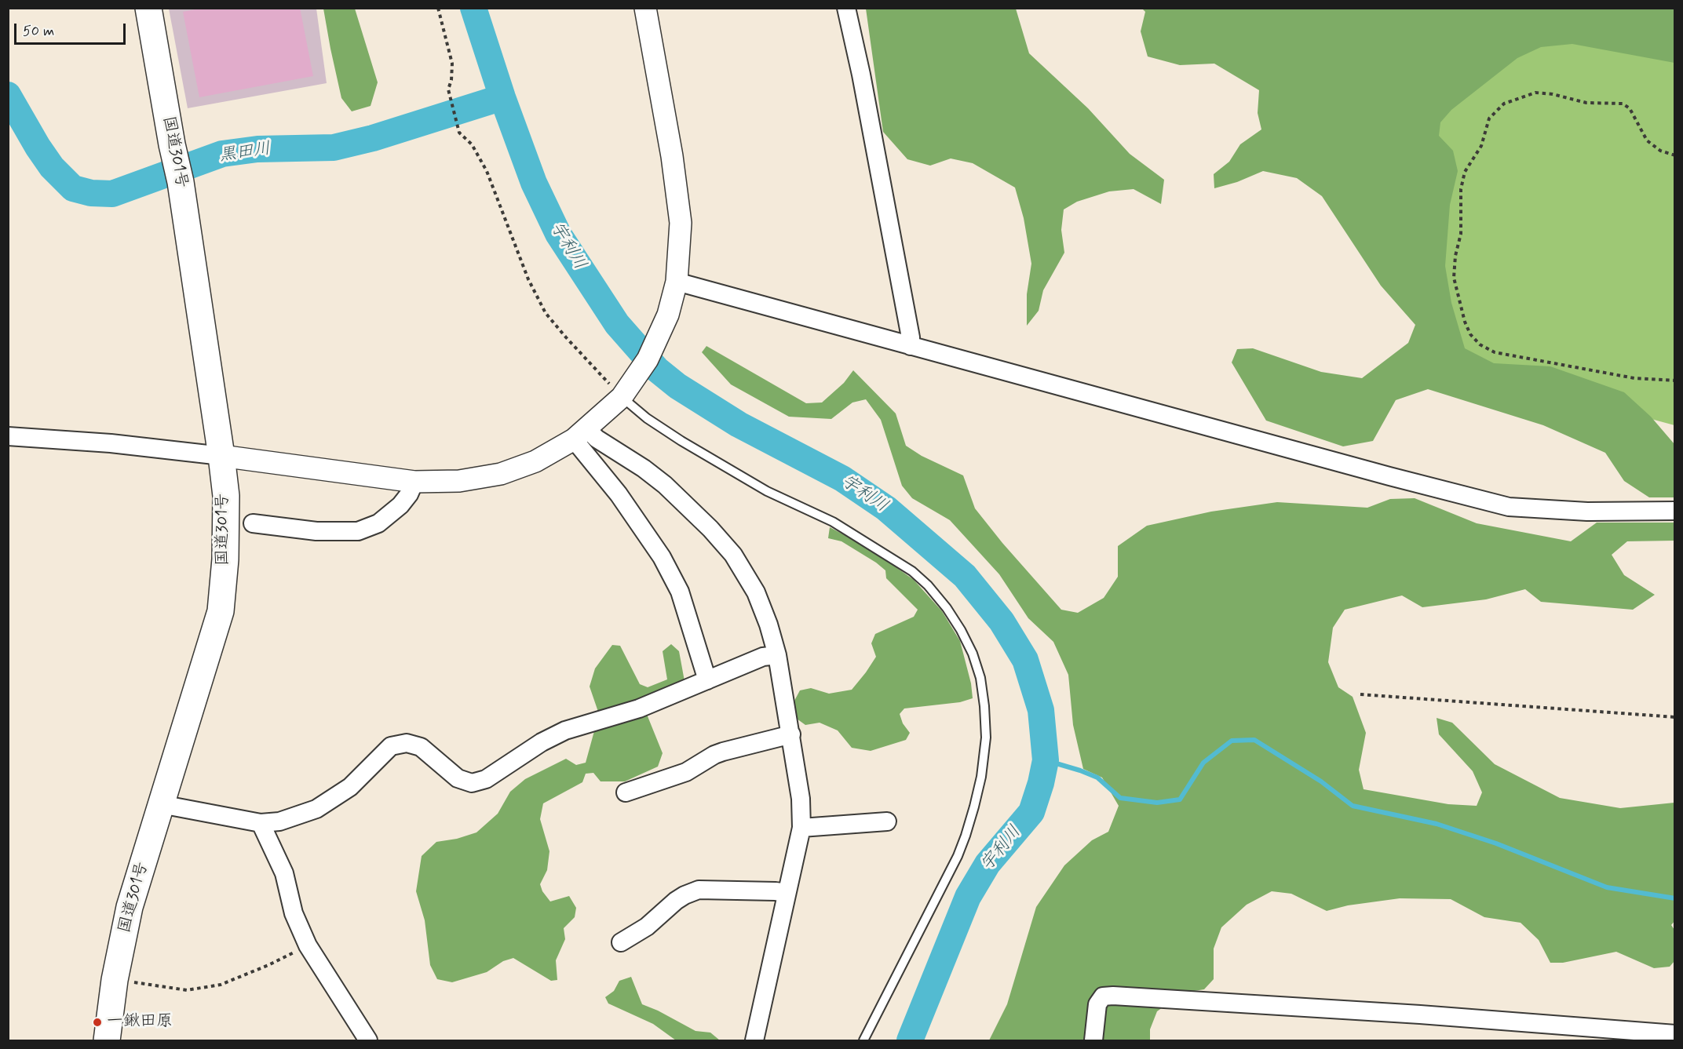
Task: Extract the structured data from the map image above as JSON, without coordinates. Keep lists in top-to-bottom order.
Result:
{
  "streets": {
    "highway": ["国道301号"]
  },
  "water": ["黒田川", "宇利川"],
  "places": ["一鍬田原"],
  "scale_bar": "50 m"
}
